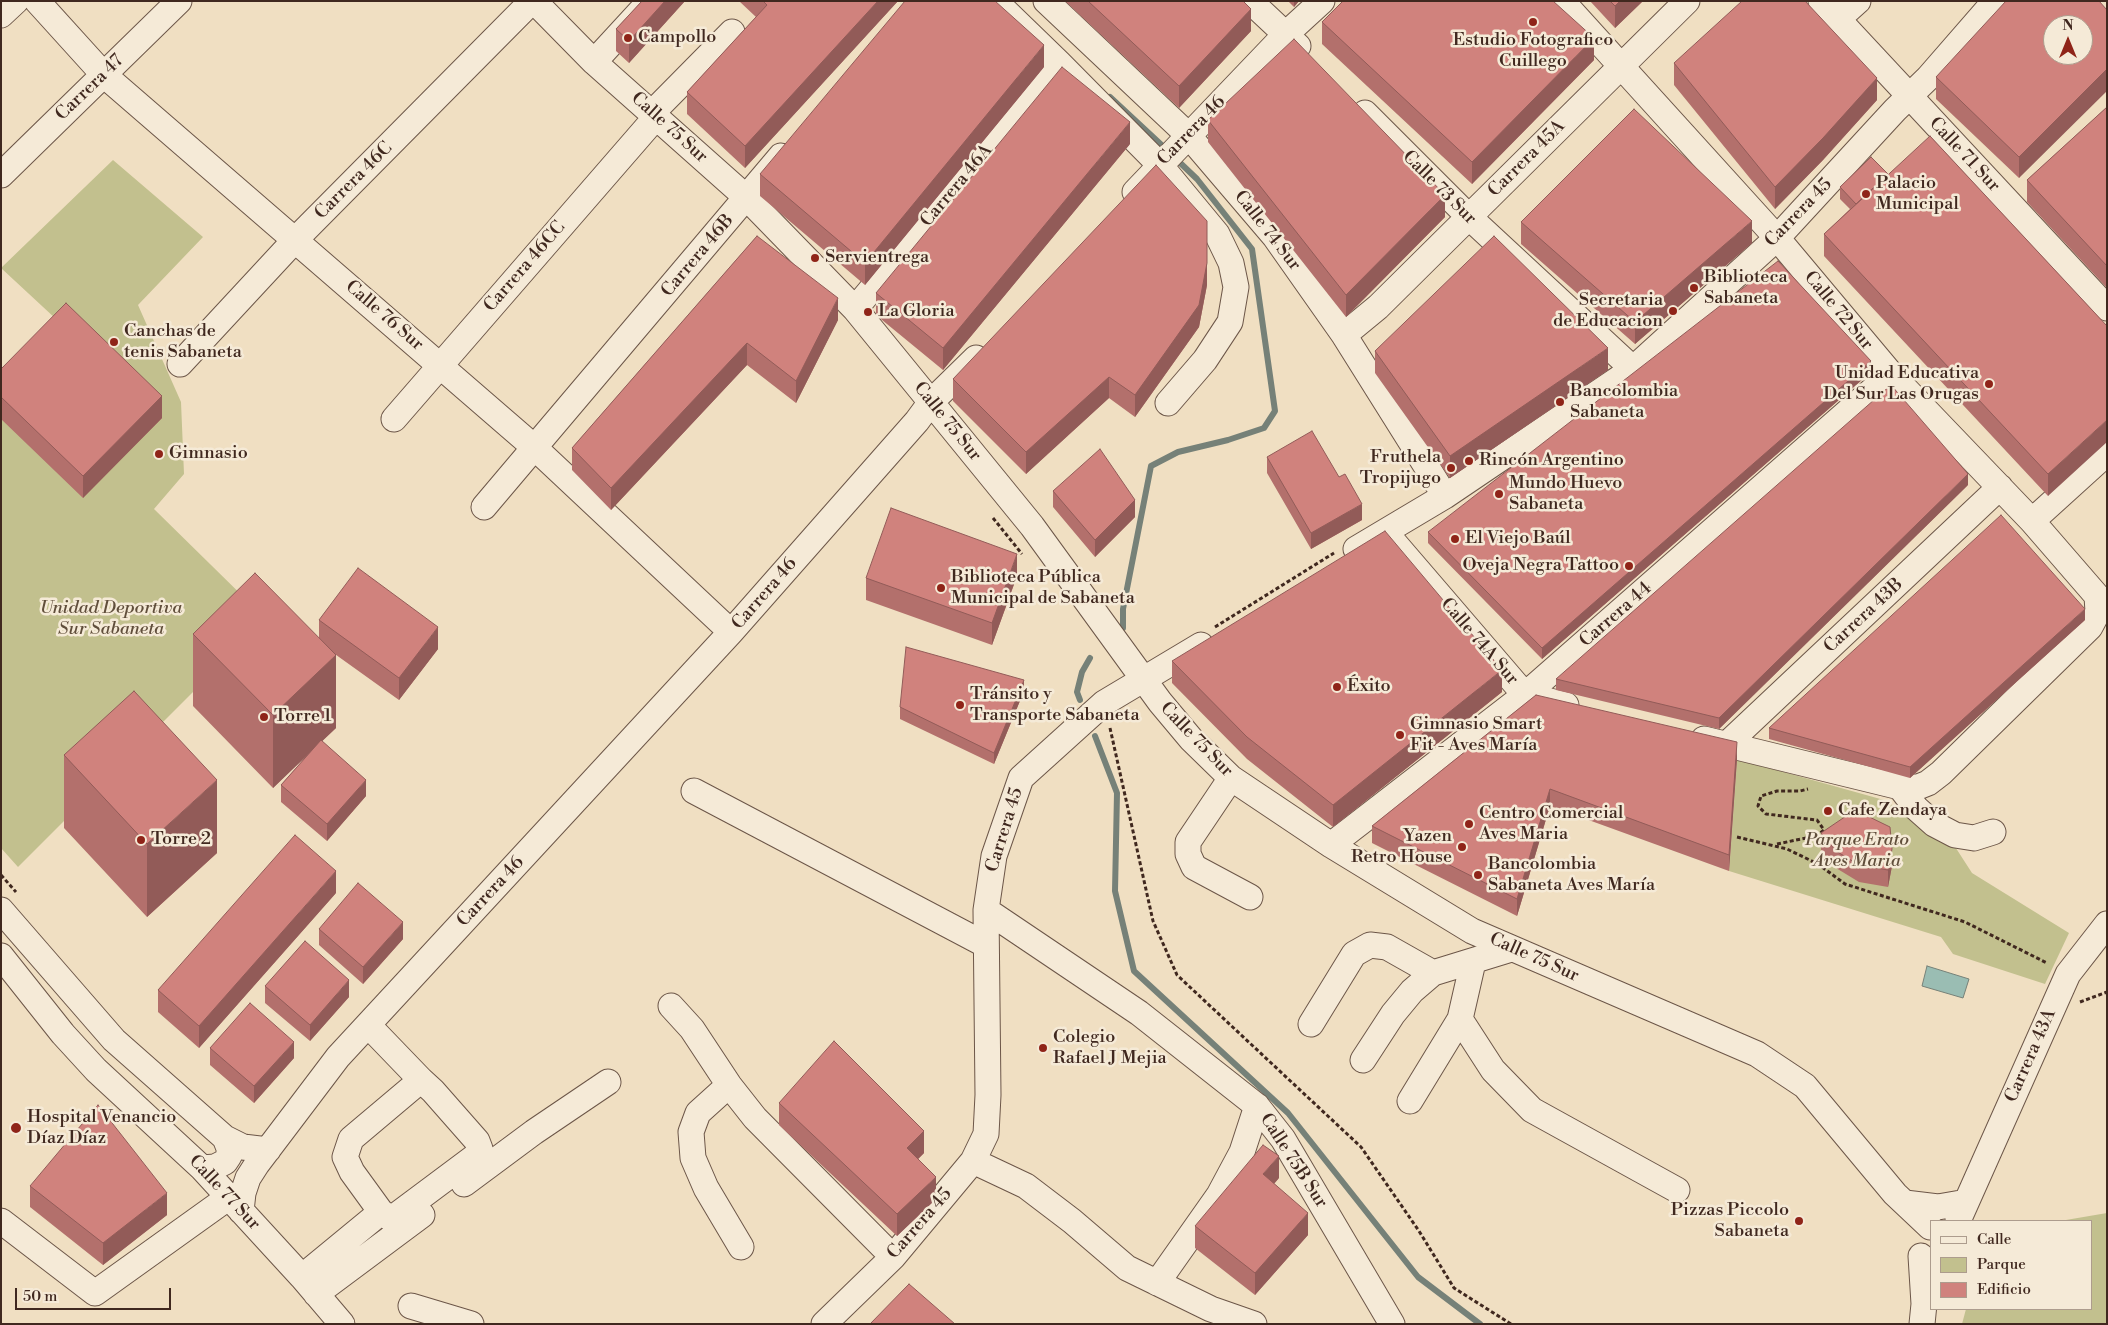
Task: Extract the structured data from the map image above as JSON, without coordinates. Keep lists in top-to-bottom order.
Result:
{
  "streets": {
    "street": [
      "Carrera 47",
      "Calle 75 Sur",
      "Carrera 46",
      "Calle 71 Sur",
      "Carrera 45A",
      "Carrera 46C",
      "Carrera 46A",
      "Calle 73 Sur",
      "Carrera 45",
      "Calle 74 Sur",
      "Carrera 46B",
      "Carrera 46CC",
      "Calle 72 Sur",
      "Calle 76 Sur",
      "Carrera 44",
      "Carrera 43B",
      "Calle 74A Sur",
      "Carrera 43A",
      "Calle 75B Sur",
      "Calle 77 Sur"
    ]
  },
  "crossings": [
    ["Carrera 47", "Calle 76 Sur"],
    ["Calle 75 Sur", "Carrera 46"],
    ["Calle 75 Sur", "Carrera 46C"],
    ["Calle 75 Sur", "Carrera 46A"],
    ["Calle 75 Sur", "Carrera 45"],
    ["Calle 75 Sur", "Carrera 46B"],
    ["Calle 75 Sur", "Carrera 46CC"],
    ["Calle 75 Sur", "Carrera 44"],
    ["Carrera 46", "Calle 74 Sur"],
    ["Carrera 46", "Calle 76 Sur"],
    ["Carrera 46", "Calle 77 Sur"],
    ["Calle 71 Sur", "Carrera 45"],
    ["Carrera 45A", "Calle 73 Sur"],
    ["Carrera 45A", "Calle 74 Sur"],
    ["Carrera 45A", "Calle 72 Sur"],
    ["Carrera 46C", "Calle 76 Sur"],
    ["Carrera 46A", "Calle 74 Sur"],
    ["Calle 73 Sur", "Carrera 45"],
    ["Carrera 45", "Calle 74 Sur"],
    ["Carrera 45", "Calle 72 Sur"],
    ["Carrera 45", "Calle 74A Sur"],
    ["Carrera 45", "Calle 75B Sur"],
    ["Carrera 46B", "Calle 76 Sur"],
    ["Carrera 46CC", "Calle 76 Sur"],
    ["Calle 72 Sur", "Carrera 44"],
    ["Calle 72 Sur", "Carrera 43B"],
    ["Carrera 44", "Calle 74A Sur"]
  ],
  "parks": ["Unidad Deportiva Sur Sabaneta", "Parque Erato Aves Maria"],
  "places": [
    "Estudio Fotografico Cuillego",
    "Campollo",
    "Palacio Municipal",
    "Servientrega",
    "Biblioteca Sabaneta",
    "Secretaria de Educacion",
    "La Gloria",
    "Canchas de tenis Sabaneta",
    "Unidad Educativa Del Sur Las Orugas",
    "Bancolombia Sabaneta",
    "Gimnasio",
    "Rincón Argentino",
    "Fruthela Tropijugo",
    "Mundo Huevo Sabaneta",
    "El Viejo Baúl",
    "Oveja Negra Tattoo",
    "Biblioteca Pública Municipal de Sabaneta",
    "Éxito",
    "Tránsito y Transporte Sabaneta",
    "Torre 1",
    "Gimnasio Smart Fit - Aves María",
    "Cafe Zendaya",
    "Centro Comercial Aves Maria",
    "Torre 2",
    "Yazen Retro House",
    "Bancolombia Sabaneta Aves María",
    "Colegio Rafael J Mejia",
    "Hospital Venancio Díaz Díaz",
    "Pizzas Piccolo Sabaneta"
  ],
  "legend": ["Calle", "Parque", "Edificio"],
  "scale_bar": "50 m",
  "north": "top"
}
